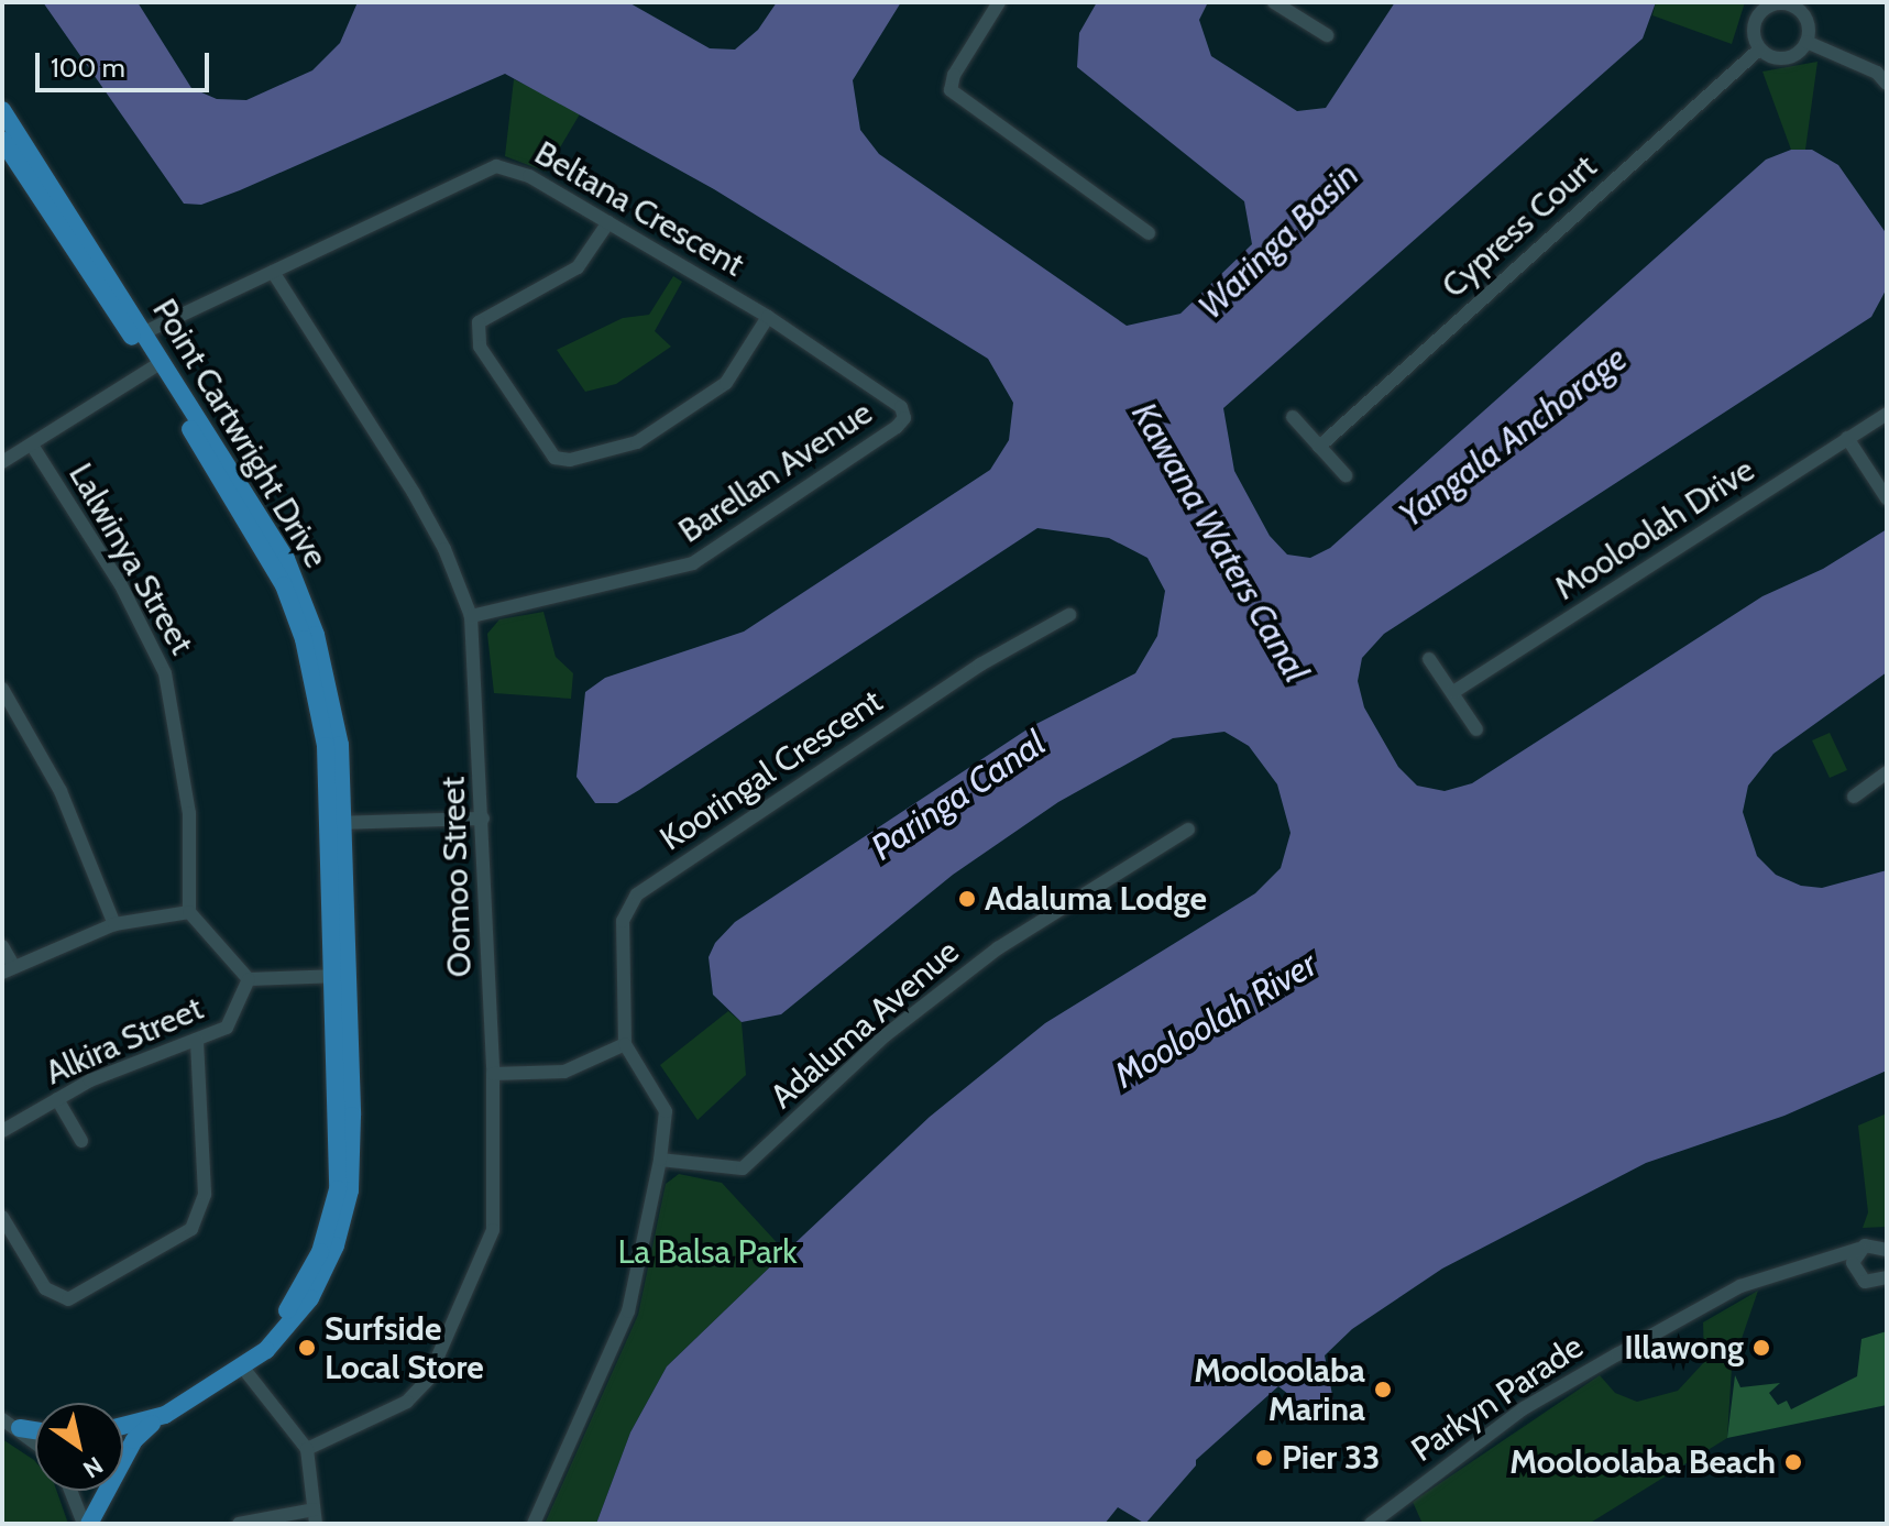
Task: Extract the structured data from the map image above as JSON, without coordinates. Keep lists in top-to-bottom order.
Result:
{
  "streets": {
    "main road": ["Point Cartwright Drive"],
    "street": [
      "Beltana Crescent",
      "Cypress Court",
      "Barellan Avenue",
      "Mooloolah Drive",
      "Lalwinya Street",
      "Kooringal Crescent",
      "Oomoo Street",
      "Adaluma Avenue",
      "Alkira Street",
      "Parkyn Parade"
    ]
  },
  "crossings": [
    ["Beltana Crescent", "Point Cartwright Drive"],
    ["Beltana Crescent", "Barellan Avenue"],
    ["Beltana Crescent", "Oomoo Street"],
    ["Barellan Avenue", "Oomoo Street"]
  ],
  "water": [
    "Waringa Basin",
    "Yangala Anchorage",
    "Kawana Waters Canal",
    "Paringa Canal",
    "Mooloolah River"
  ],
  "parks": ["La Balsa Park"],
  "places": [
    "Adaluma Lodge",
    "Surfside Local Store",
    "Illawong",
    "Mooloolaba Marina",
    "Pier 33",
    "Mooloolaba Beach"
  ],
  "scale_bar": "100 m",
  "north": "bottom right"
}
